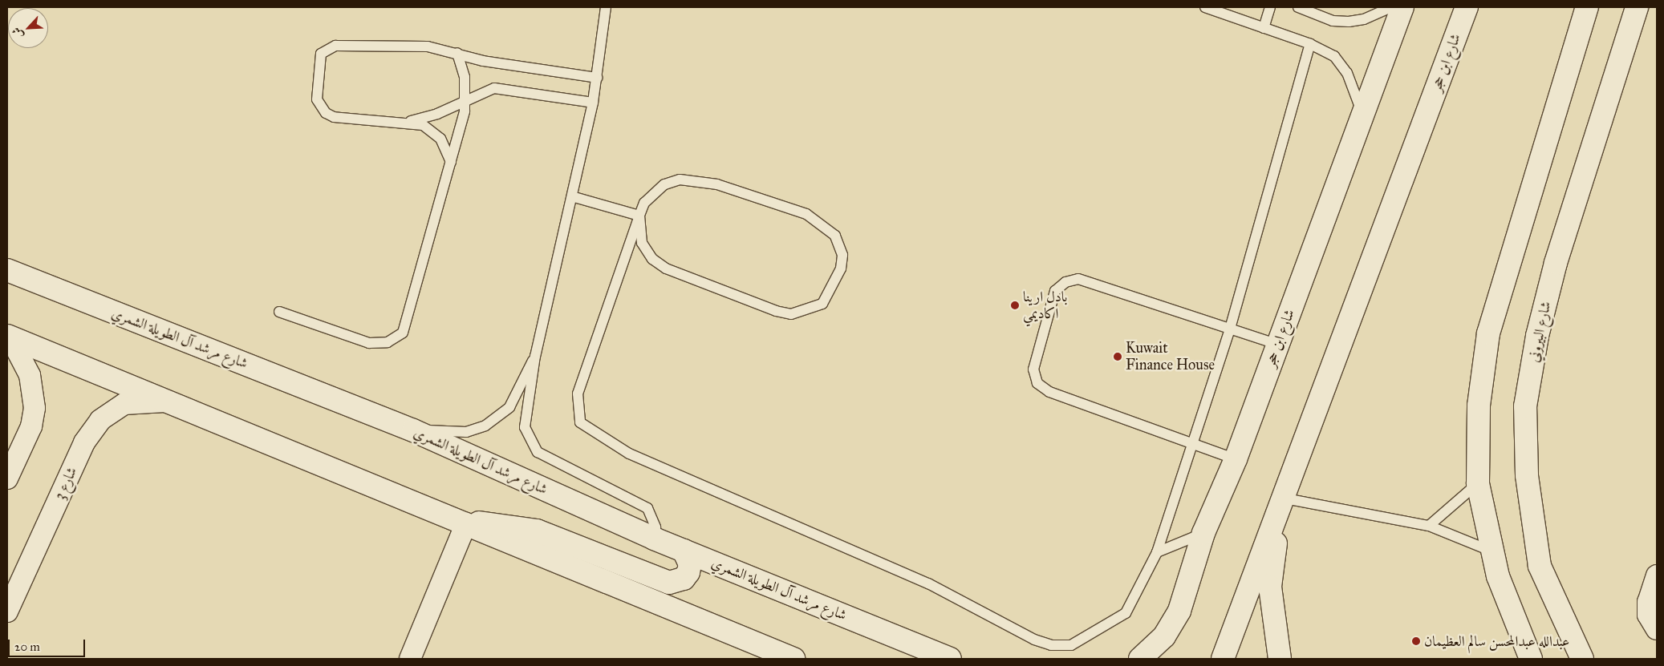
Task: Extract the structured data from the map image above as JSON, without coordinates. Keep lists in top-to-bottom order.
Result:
{
  "streets": {
    "main road": ["شارع ابن حجر", "شارع البيروني", "شارع مرشد آل الطويلة الشمري"],
    "street": ["شارع 3"]
  },
  "places": ["بادل ارينا اكاديمي", "Kuwait Finance House", "عبدالله عبدالمحسن سالم العظيمان"],
  "scale_bar": "20 m",
  "north": "bottom left"
}
